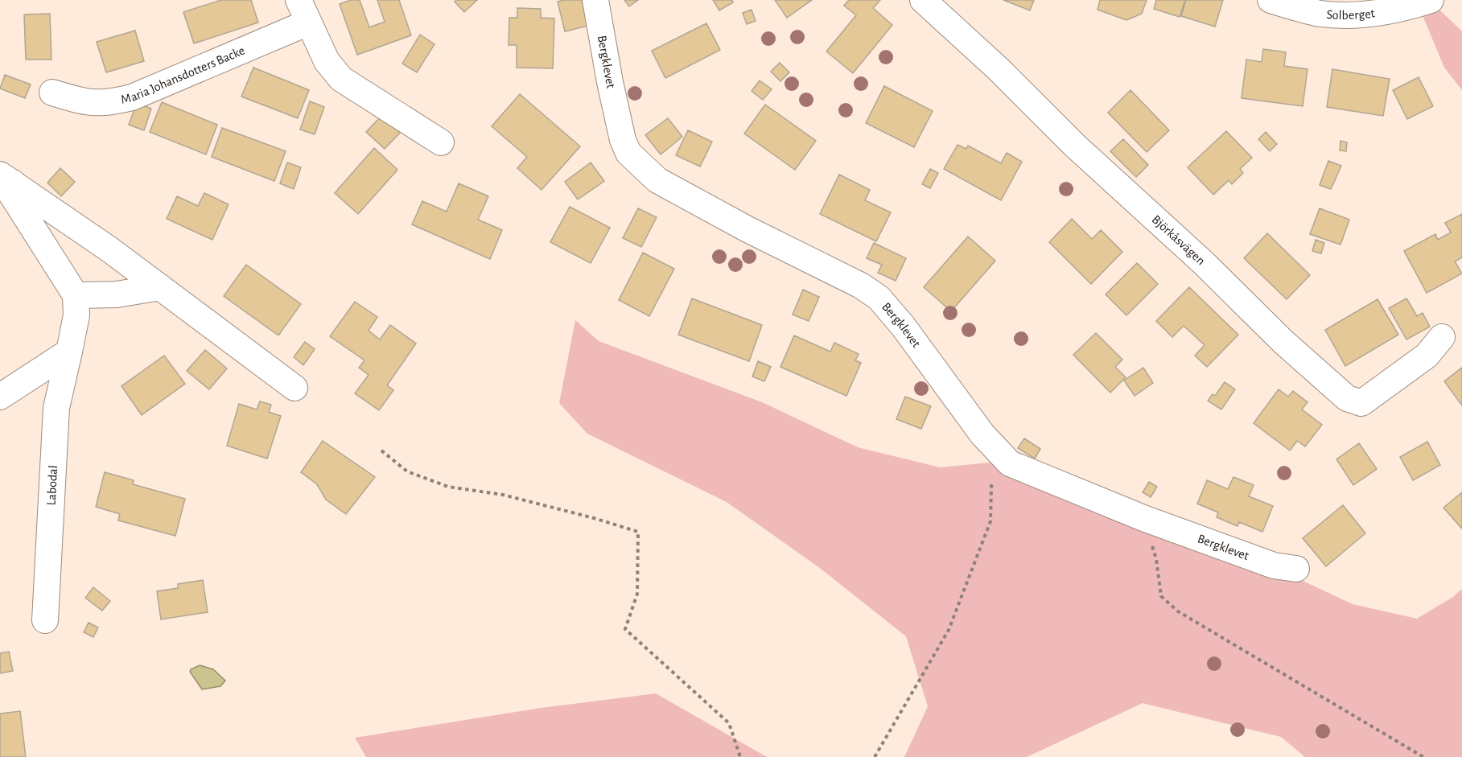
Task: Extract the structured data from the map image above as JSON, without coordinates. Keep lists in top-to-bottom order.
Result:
{
  "streets": {
    "street": [
      "Solberget",
      "Bergklevet",
      "Maria Johansdotters Backe",
      "Björkåsvägen",
      "Labodal"
    ]
  }
}
